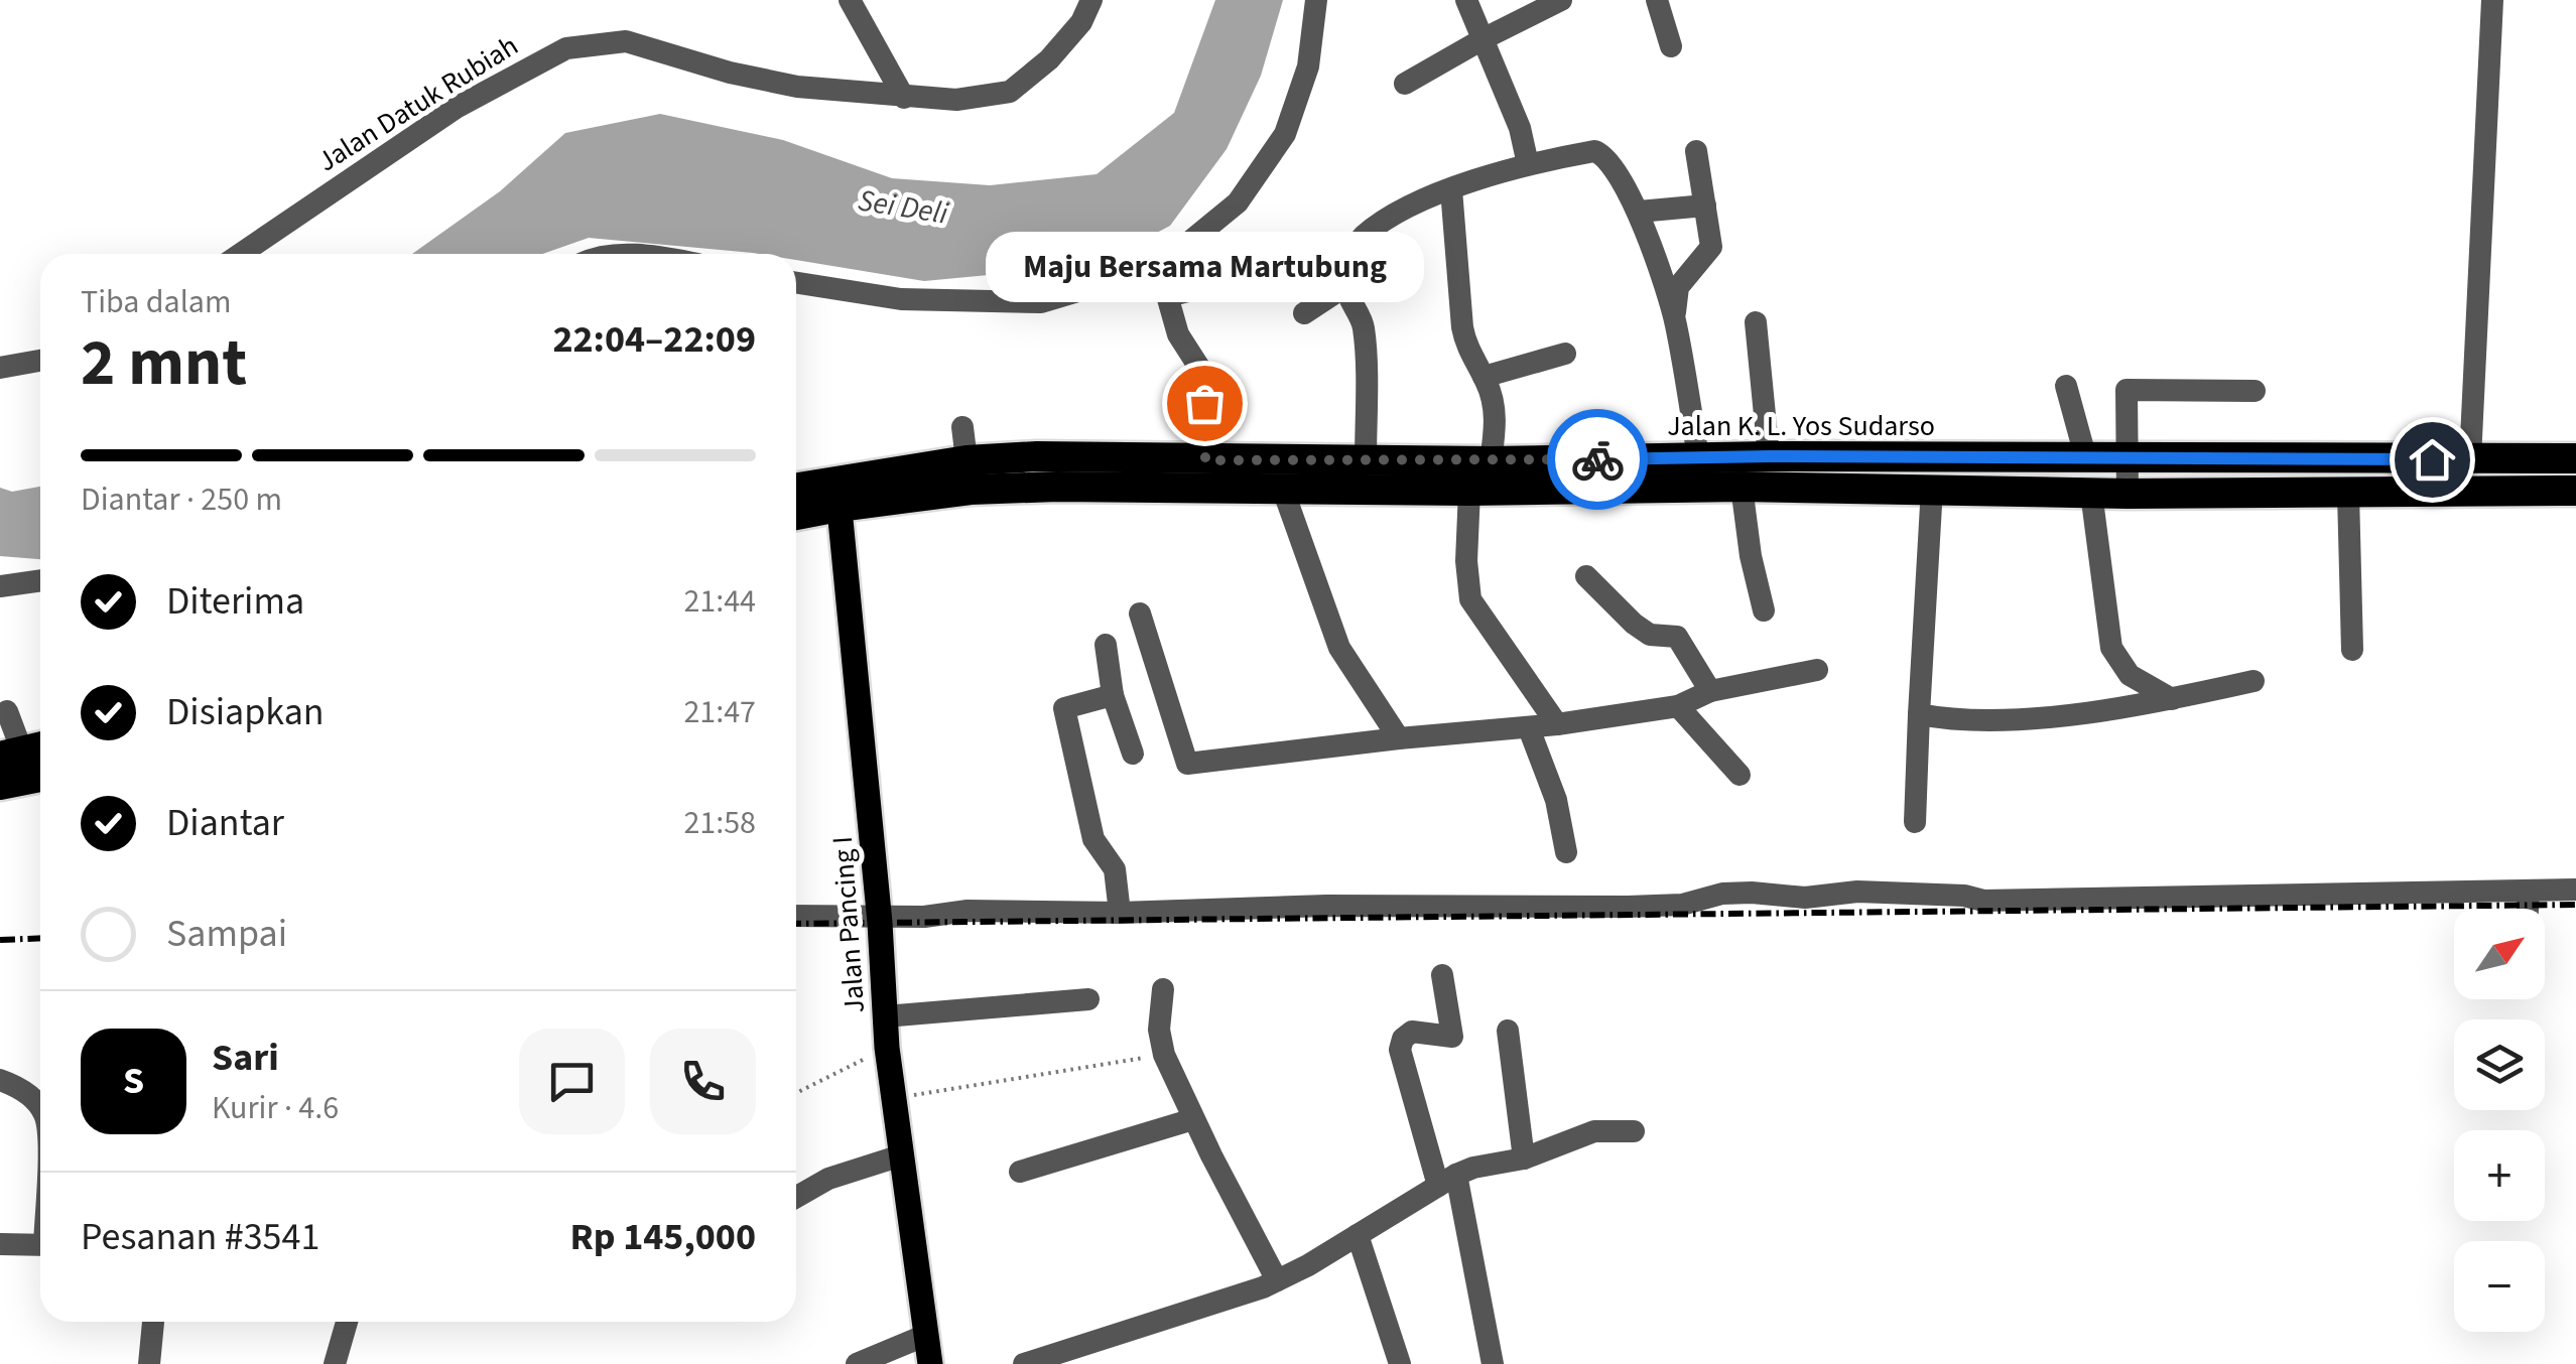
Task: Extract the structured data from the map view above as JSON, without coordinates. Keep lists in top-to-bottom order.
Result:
{
  "streets": {
    "highway": ["Jalan K. L. Yos Sudarso"],
    "main road": ["Jalan Pancing I"],
    "street": ["Jalan Datuk Rubiah"]
  },
  "crossings": [
    ["Jalan K. L. Yos Sudarso", "Jalan Pancing I"]
  ],
  "water": ["Sei Deli"],
  "places": ["Maju Bersama Martubung"],
  "north": "top right",
  "page": {
    "bubble": "Maju Bersama Martubung",
    "heading": ["2 mnt", "Tiba dalam", "22:04–22:09"],
    "panel": [
      "Sari",
      "Kurir · 4.6",
      "Pesanan #3541",
      "Rp 145,000"
    ],
    "bar": "Diantar · 250 m",
    "list": [
      ["Diterima", "21:44"],
      ["Disiapkan", "21:47"],
      ["Diantar", "21:58"],
      "Sampai"
    ],
    "map_buttons": ["+", "−"],
    "round": "S"
  }
}
